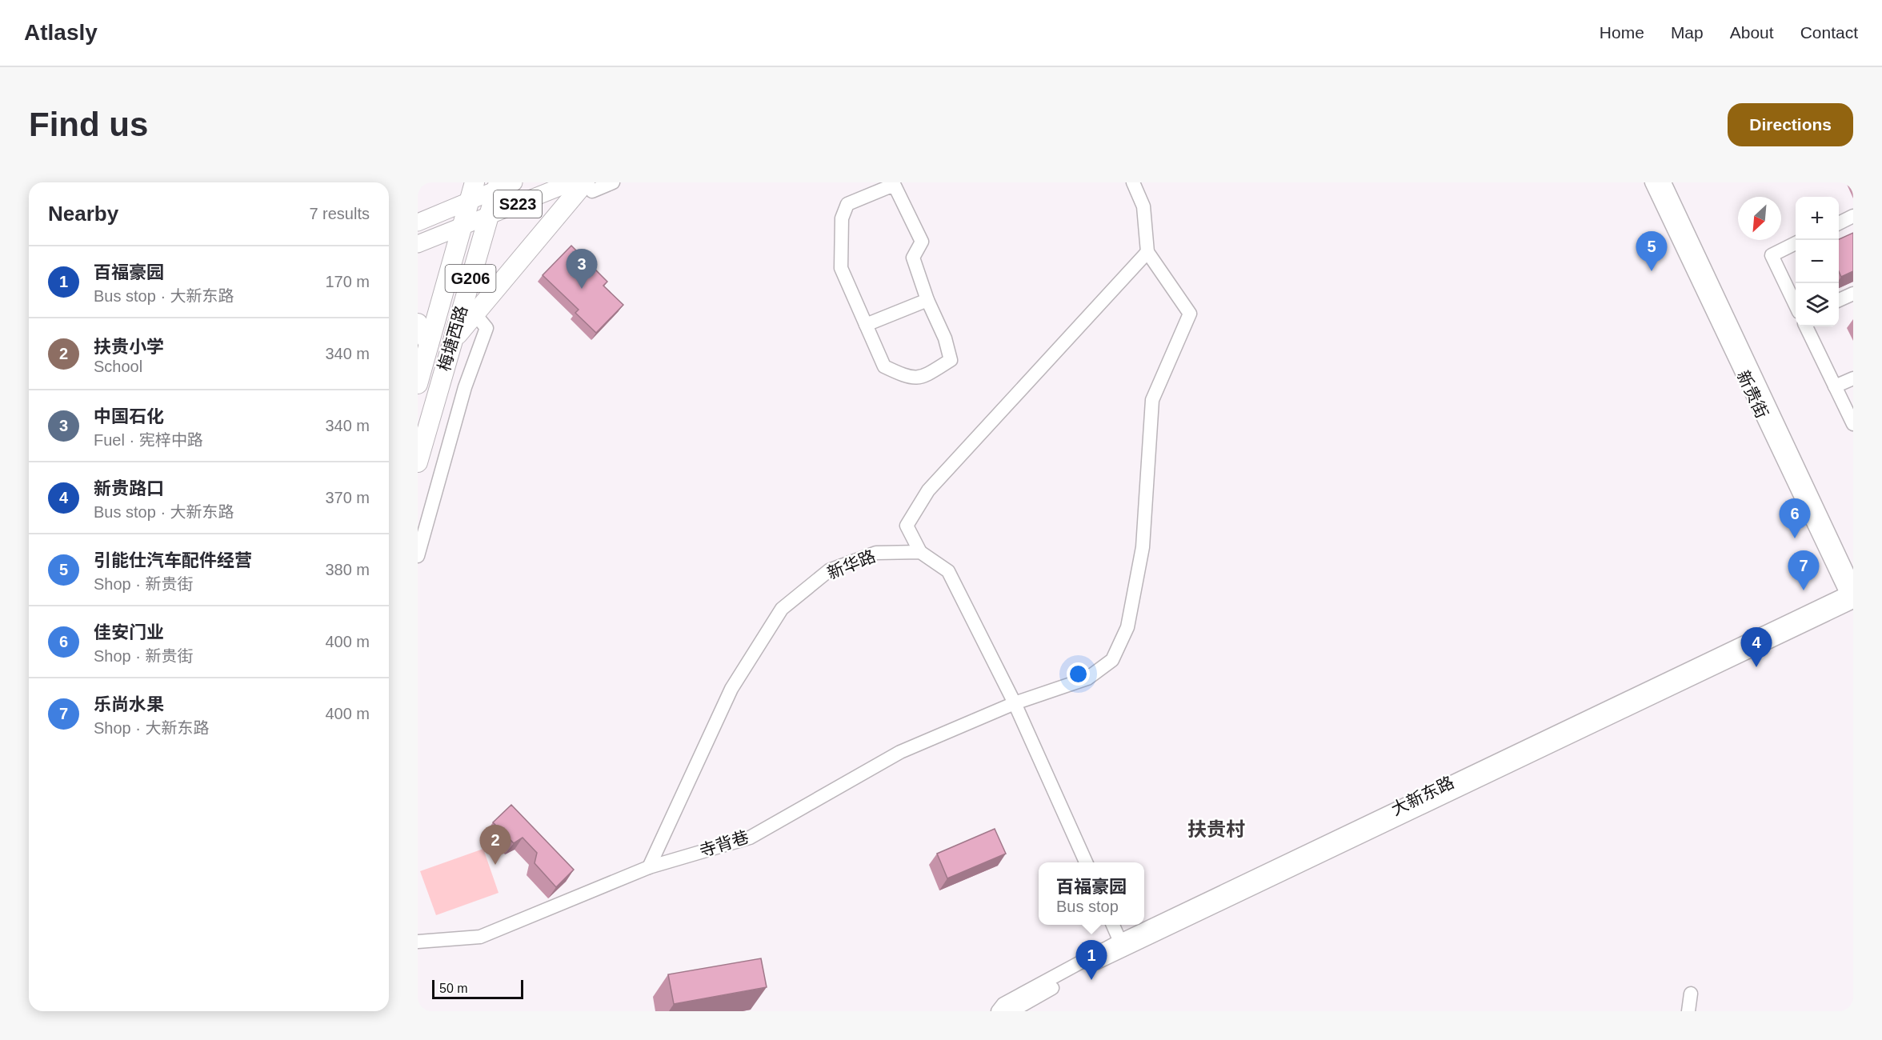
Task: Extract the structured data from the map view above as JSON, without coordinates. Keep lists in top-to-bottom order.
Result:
{
  "streets": {
    "highway": ["G206", "梅塘西路"],
    "main road": ["S223"],
    "street": [
      "新贵街",
      "新华路",
      "大新东路",
      "寺背巷"
    ]
  },
  "crossings": [
    ["S223", "G206"],
    ["S223", "梅塘西路"],
    ["G206", "梅塘西路"],
    ["新贵街", "大新东路"],
    ["新华路", "寺背巷"]
  ],
  "districts": ["扶贵村"],
  "scale_bar": "50 m",
  "north": "bottom left",
  "page": {
    "header": "Atlasly",
    "nav": [
      "Home",
      "Map",
      "About",
      "Contact"
    ],
    "buttons": "Directions",
    "title": "Find us",
    "heading": ["Nearby", "7 results"],
    "map_buttons": ["+", "−"],
    "pins": [
      "5",
      "3",
      "6",
      "7",
      "4",
      "2",
      "1"
    ],
    "list": [
      {
        "mark": "1",
        "name": "百福豪园",
        "note": "Bus stop · 大新东路",
        "value": "170 m"
      },
      {
        "mark": "2",
        "name": "扶贵小学",
        "note": "School",
        "value": "340 m"
      },
      {
        "mark": "3",
        "name": "中国石化",
        "note": "Fuel · 宪梓中路",
        "value": "340 m"
      },
      {
        "mark": "4",
        "name": "新贵路口",
        "note": "Bus stop · 大新东路",
        "value": "370 m"
      },
      {
        "mark": "5",
        "name": "引能仕汽车配件经营",
        "note": "Shop · 新贵街",
        "value": "380 m"
      },
      {
        "mark": "6",
        "name": "佳安门业",
        "note": "Shop · 新贵街",
        "value": "400 m"
      },
      {
        "mark": "7",
        "name": "乐尚水果",
        "note": "Shop · 大新东路",
        "value": "400 m"
      }
    ],
    "popup": ["百福豪园", "Bus stop"],
    "scale": "50 m"
  }
}
